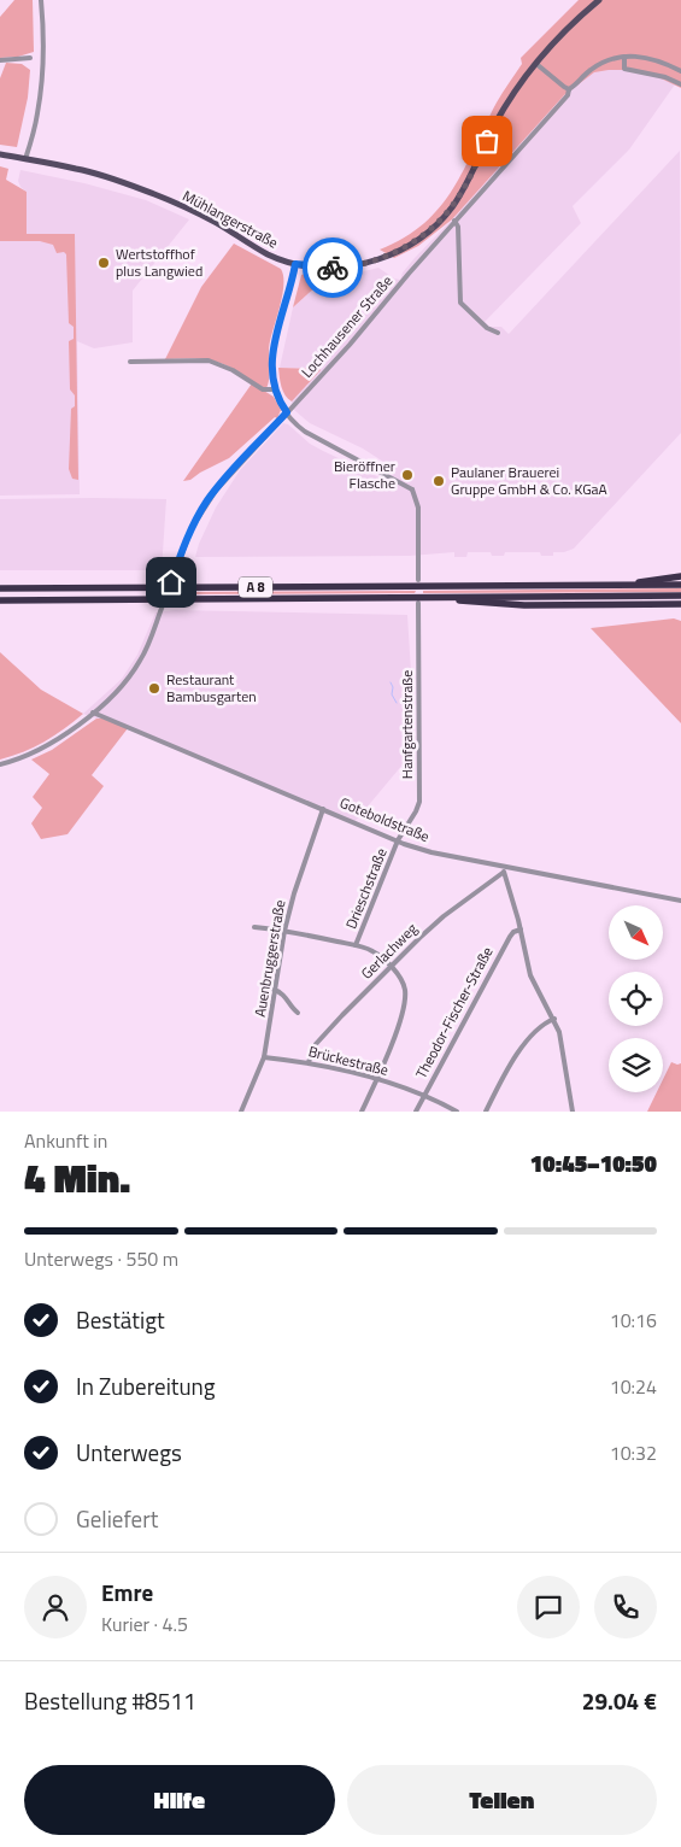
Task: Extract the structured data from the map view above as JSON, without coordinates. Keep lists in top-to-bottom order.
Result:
{
  "streets": {
    "highway": ["A 8"],
    "main road": ["Mühlangerstraße"],
    "street": [
      "Lochhausener Straße",
      "Hanfgartenstraße",
      "Goteboldstraße",
      "Drieschstraße",
      "Gerlachweg",
      "Auenbruggerstraße",
      "Theodor-Fischer-Straße",
      "Brückestraße"
    ]
  },
  "crossings": [
    ["Hanfgartenstraße", "Goteboldstraße"],
    ["Hanfgartenstraße", "Drieschstraße"],
    ["Goteboldstraße", "Drieschstraße"],
    ["Goteboldstraße", "Auenbruggerstraße"],
    ["Gerlachweg", "Brückestraße"],
    ["Auenbruggerstraße", "Brückestraße"],
    ["Theodor-Fischer-Straße", "Brückestraße"]
  ],
  "places": [
    "Wertstoffhof plus Langwied",
    "Bieröffner Flasche",
    "Paulaner Brauerei Gruppe GmbH & Co. KGaA",
    "Restaurant Bambusgarten"
  ],
  "north": "bottom right",
  "page": {
    "heading": ["4 Min.", "Ankunft in", "10:45–10:50"],
    "panel": [
      "Emre",
      "Kurier · 4.5",
      "Bestellung #8511",
      "29.04 €"
    ],
    "bar": "Unterwegs · 550 m",
    "list": [
      ["Bestätigt", "10:16"],
      ["In Zubereitung", "10:24"],
      ["Unterwegs", "10:32"],
      "Geliefert"
    ],
    "buttons": ["Hilfe", "Teilen"]
  }
}
